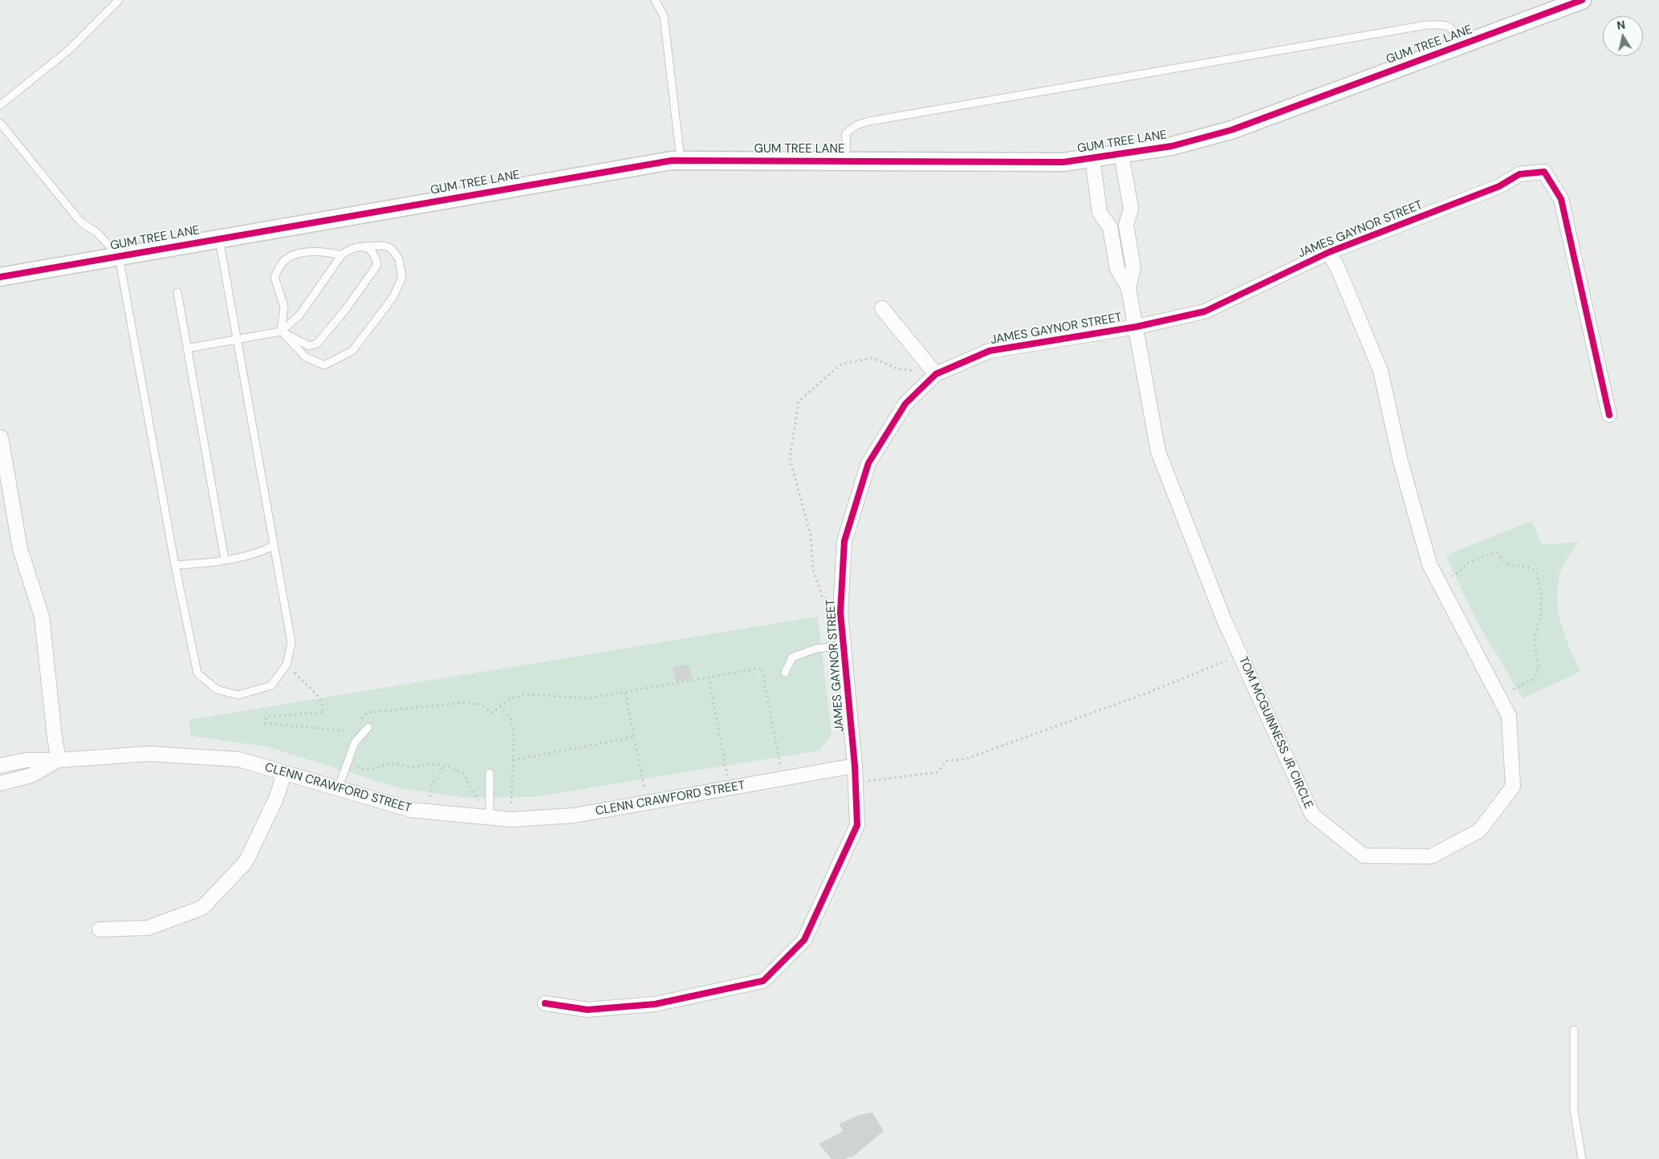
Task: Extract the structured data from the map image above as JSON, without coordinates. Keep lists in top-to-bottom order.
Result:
{
  "streets": {
    "street": [
      "GUM TREE LANE",
      "JAMES GAYNOR STREET",
      "TOM MCGUINNESS JR CIRCLE",
      "CLENN CRAWFORD STREET"
    ]
  },
  "crossings": [
    ["GUM TREE LANE", "TOM MCGUINNESS JR CIRCLE"],
    ["JAMES GAYNOR STREET", "TOM MCGUINNESS JR CIRCLE"],
    ["JAMES GAYNOR STREET", "CLENN CRAWFORD STREET"]
  ],
  "north": "top"
}
